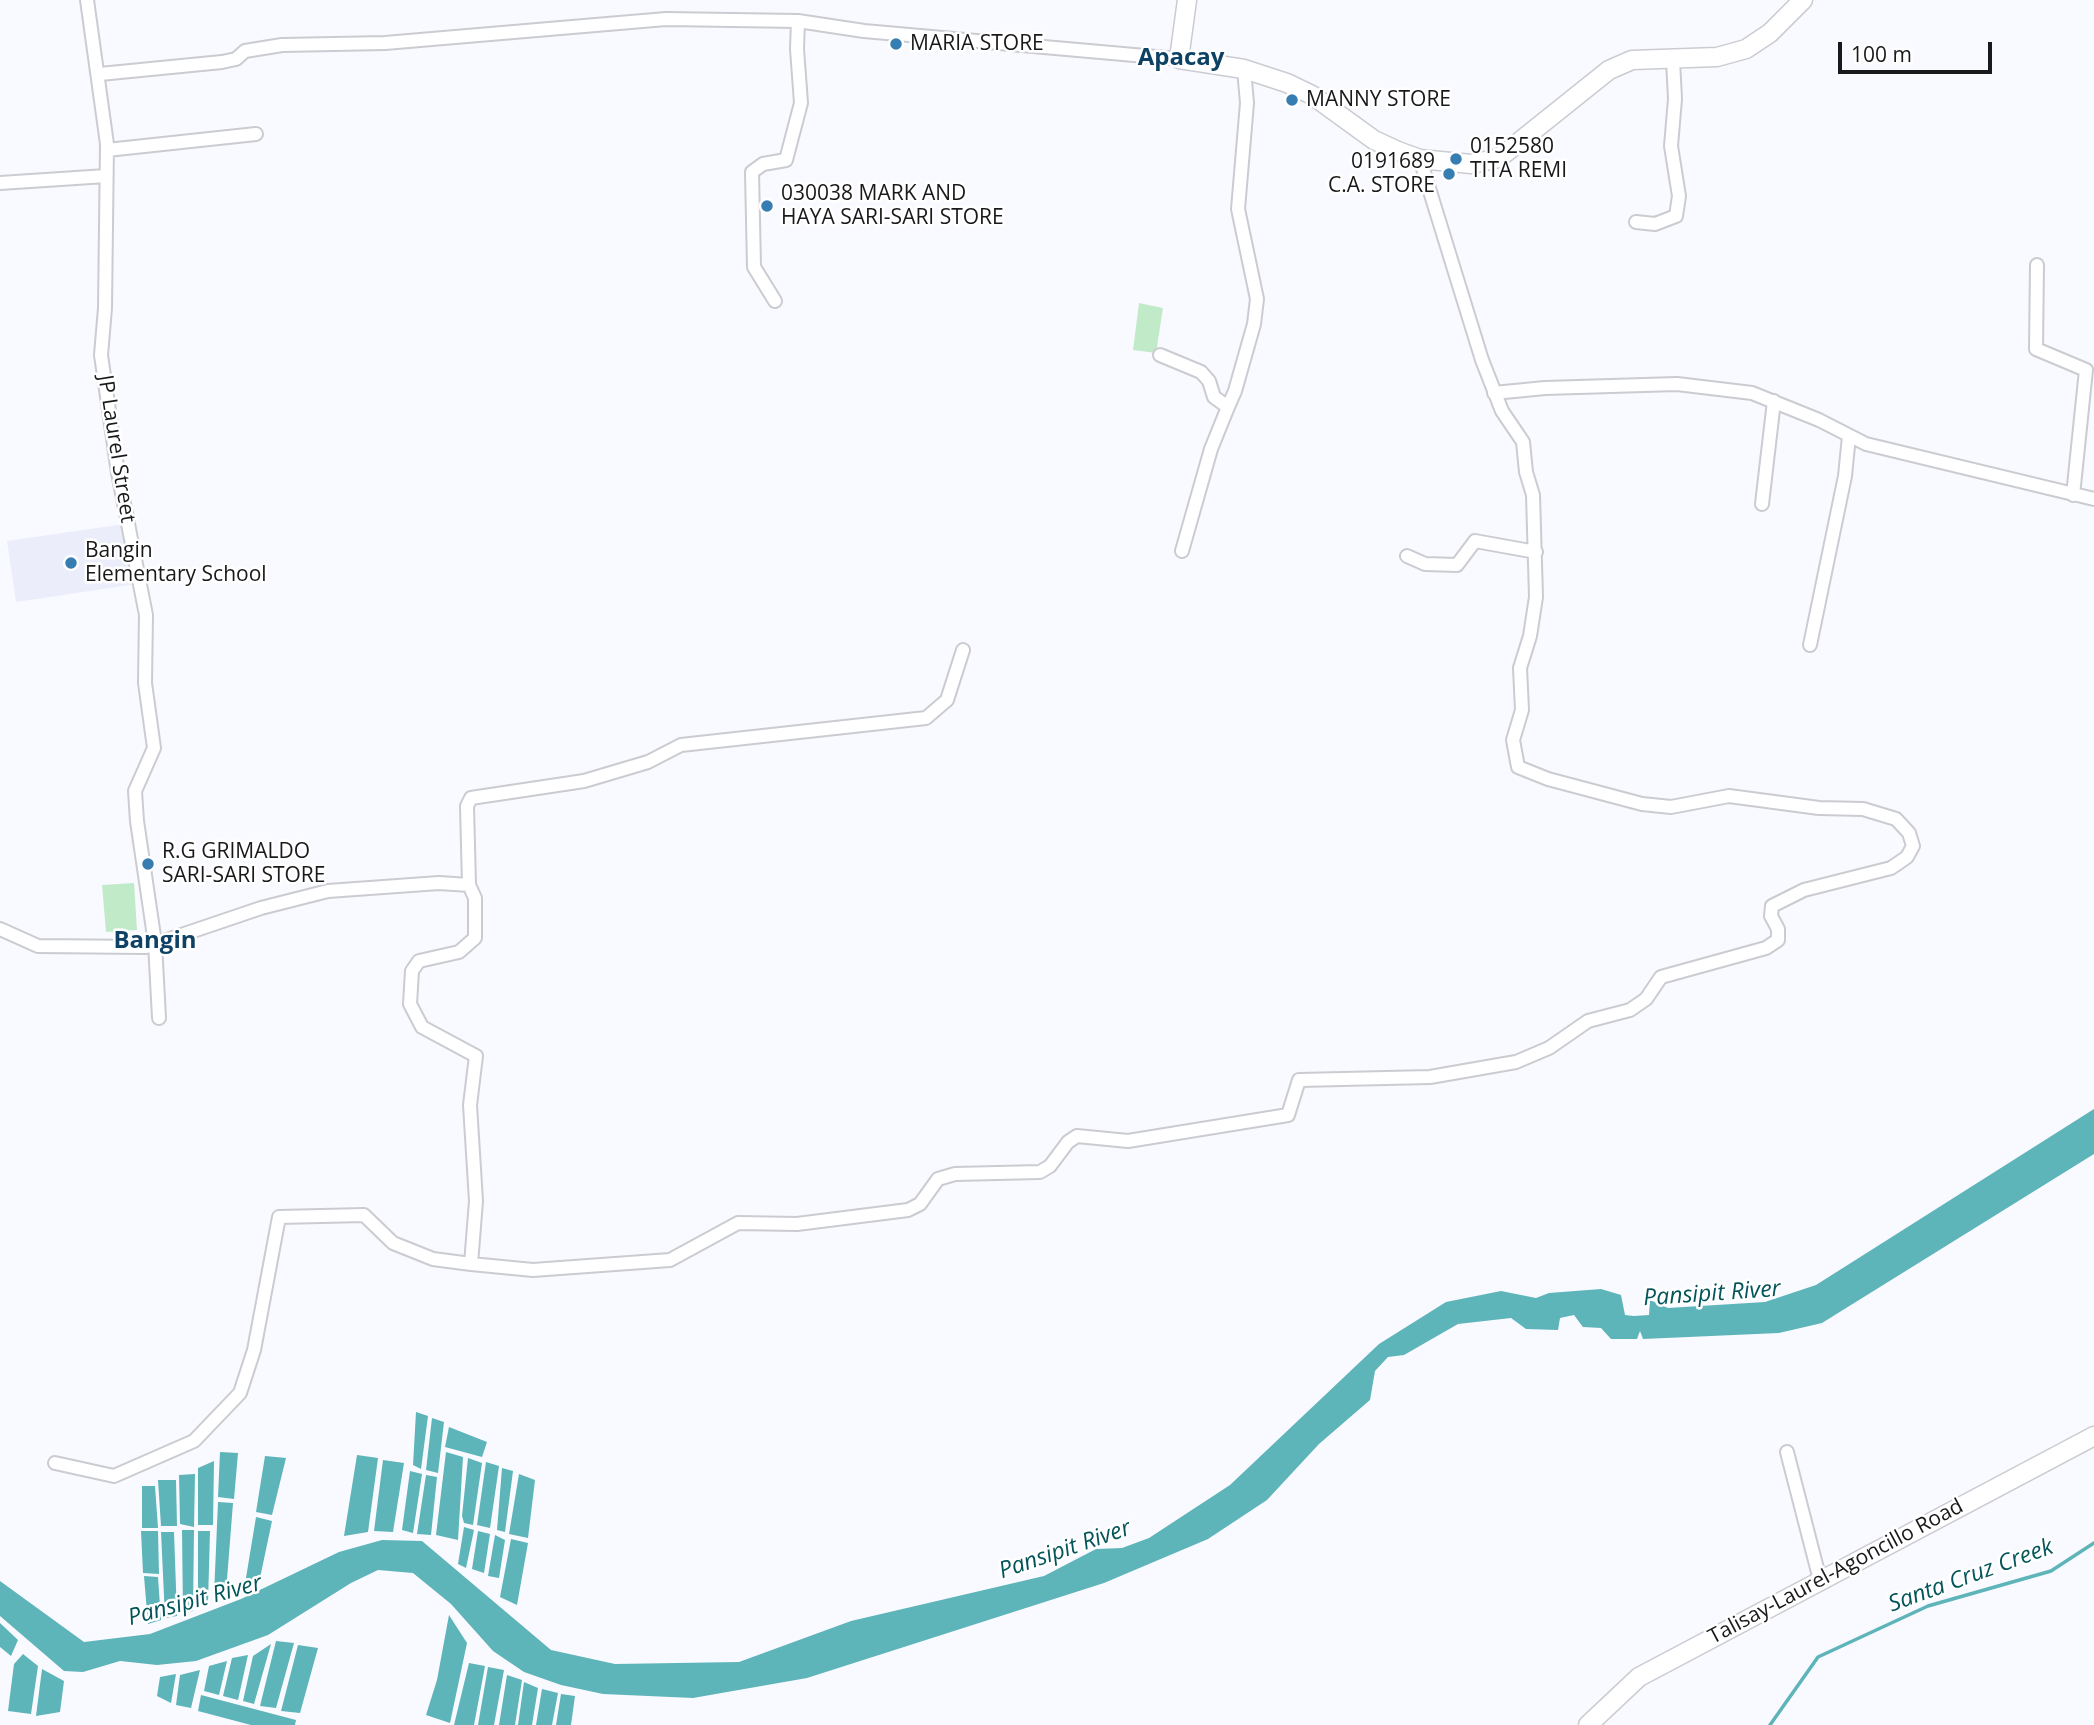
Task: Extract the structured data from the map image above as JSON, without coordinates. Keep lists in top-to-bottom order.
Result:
{
  "streets": {
    "street": ["JP Laurel Street", "Talisay-Laurel-Agoncillo Road"]
  },
  "districts": ["Apacay", "Bangin"],
  "water": ["Pansipit River", "Santa Cruz Creek"],
  "places": [
    "MARIA STORE",
    "MANNY STORE",
    "0152580 TITA REMI",
    "0191689 C.A. STORE",
    "030038 MARK AND HAYA SARI-SARI STORE",
    "Bangin Elementary School",
    "R.G GRIMALDO SARI-SARI STORE"
  ],
  "scale_bar": "100 m"
}
